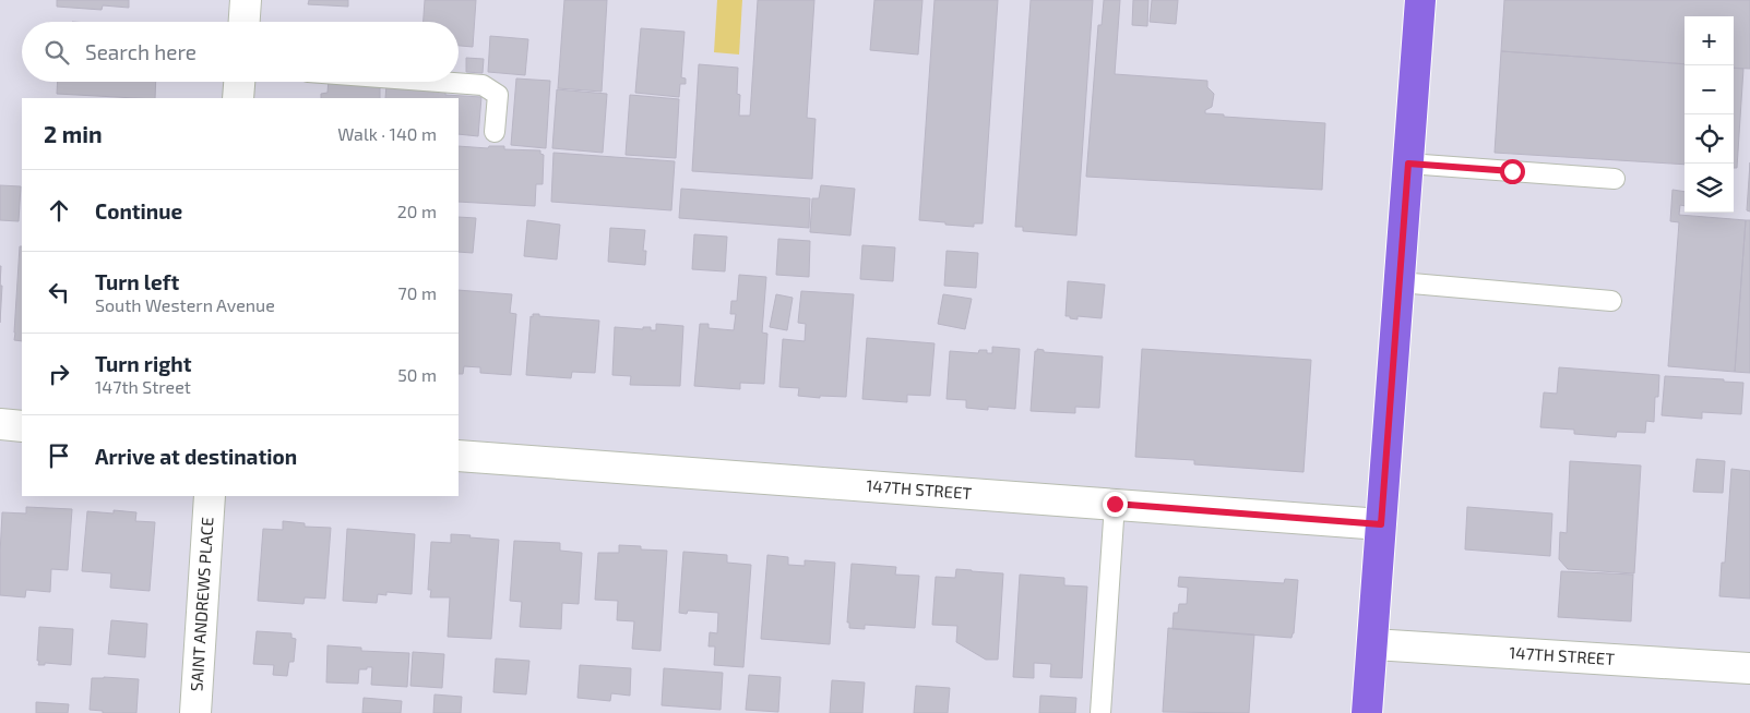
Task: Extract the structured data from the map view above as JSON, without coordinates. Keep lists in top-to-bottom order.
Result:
{
  "streets": {
    "street": ["147TH STREET", "SAINT ANDREWS PLACE"]
  },
  "page": {
    "map_buttons": ["+", "−"],
    "search": "Search here",
    "heading": ["2 min", "Walk · 140 m"],
    "list": [
      ["Continue", "20 m"],
      ["Turn left", "South Western Avenue", "70 m"],
      ["Turn right", "147th Street", "50 m"],
      "Arrive at destination"
    ]
  }
}
